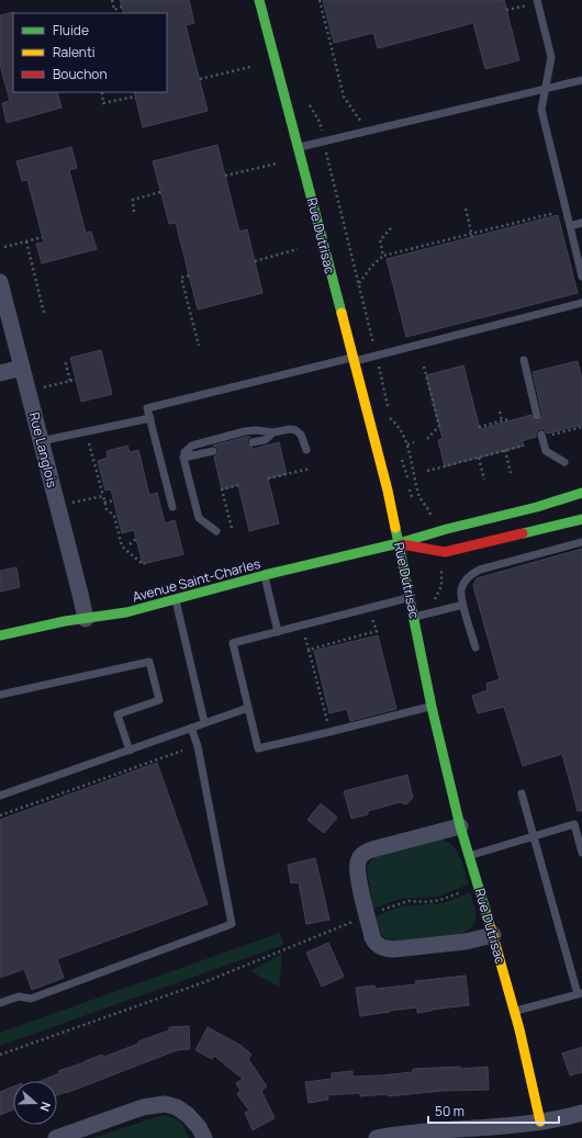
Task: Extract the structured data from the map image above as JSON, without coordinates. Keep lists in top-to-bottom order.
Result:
{
  "streets": {
    "street": ["Rue Dutrisac", "Rue Langlois", "Avenue Saint-Charles"]
  },
  "crossings": [
    ["Rue Dutrisac", "Avenue Saint-Charles"],
    ["Rue Langlois", "Avenue Saint-Charles"]
  ],
  "legend": ["Fluide", "Ralenti", "Bouchon"],
  "scale_bar": "50 m",
  "north": "right"
}
